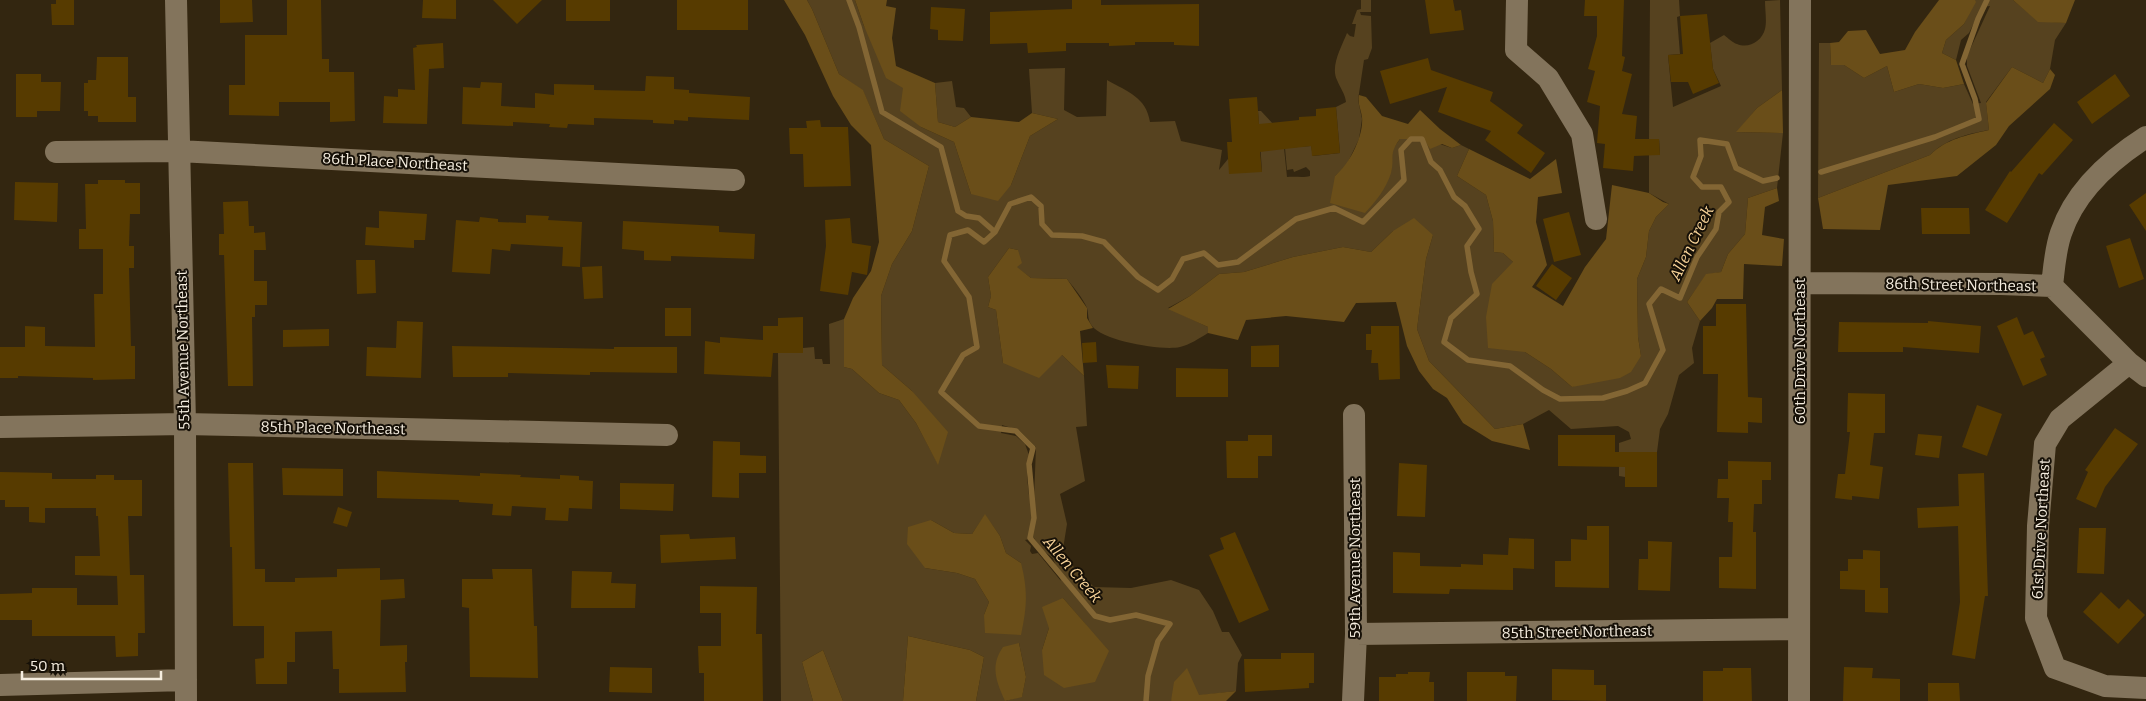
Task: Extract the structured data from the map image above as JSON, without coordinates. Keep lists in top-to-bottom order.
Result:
{
  "streets": {
    "street": [
      "86th Place Northeast",
      "86th Street Northeast",
      "55th Avenue Northeast",
      "60th Drive Northeast",
      "85th Place Northeast",
      "61st Drive Northeast",
      "59th Avenue Northeast",
      "85th Street Northeast"
    ]
  },
  "crossings": [
    ["86th Place Northeast", "55th Avenue Northeast"],
    ["86th Street Northeast", "60th Drive Northeast"],
    ["86th Street Northeast", "61st Drive Northeast"],
    ["55th Avenue Northeast", "85th Place Northeast"],
    ["60th Drive Northeast", "85th Street Northeast"],
    ["59th Avenue Northeast", "85th Street Northeast"]
  ],
  "water": ["Allen Creek"],
  "scale_bar": "50 m"
}
